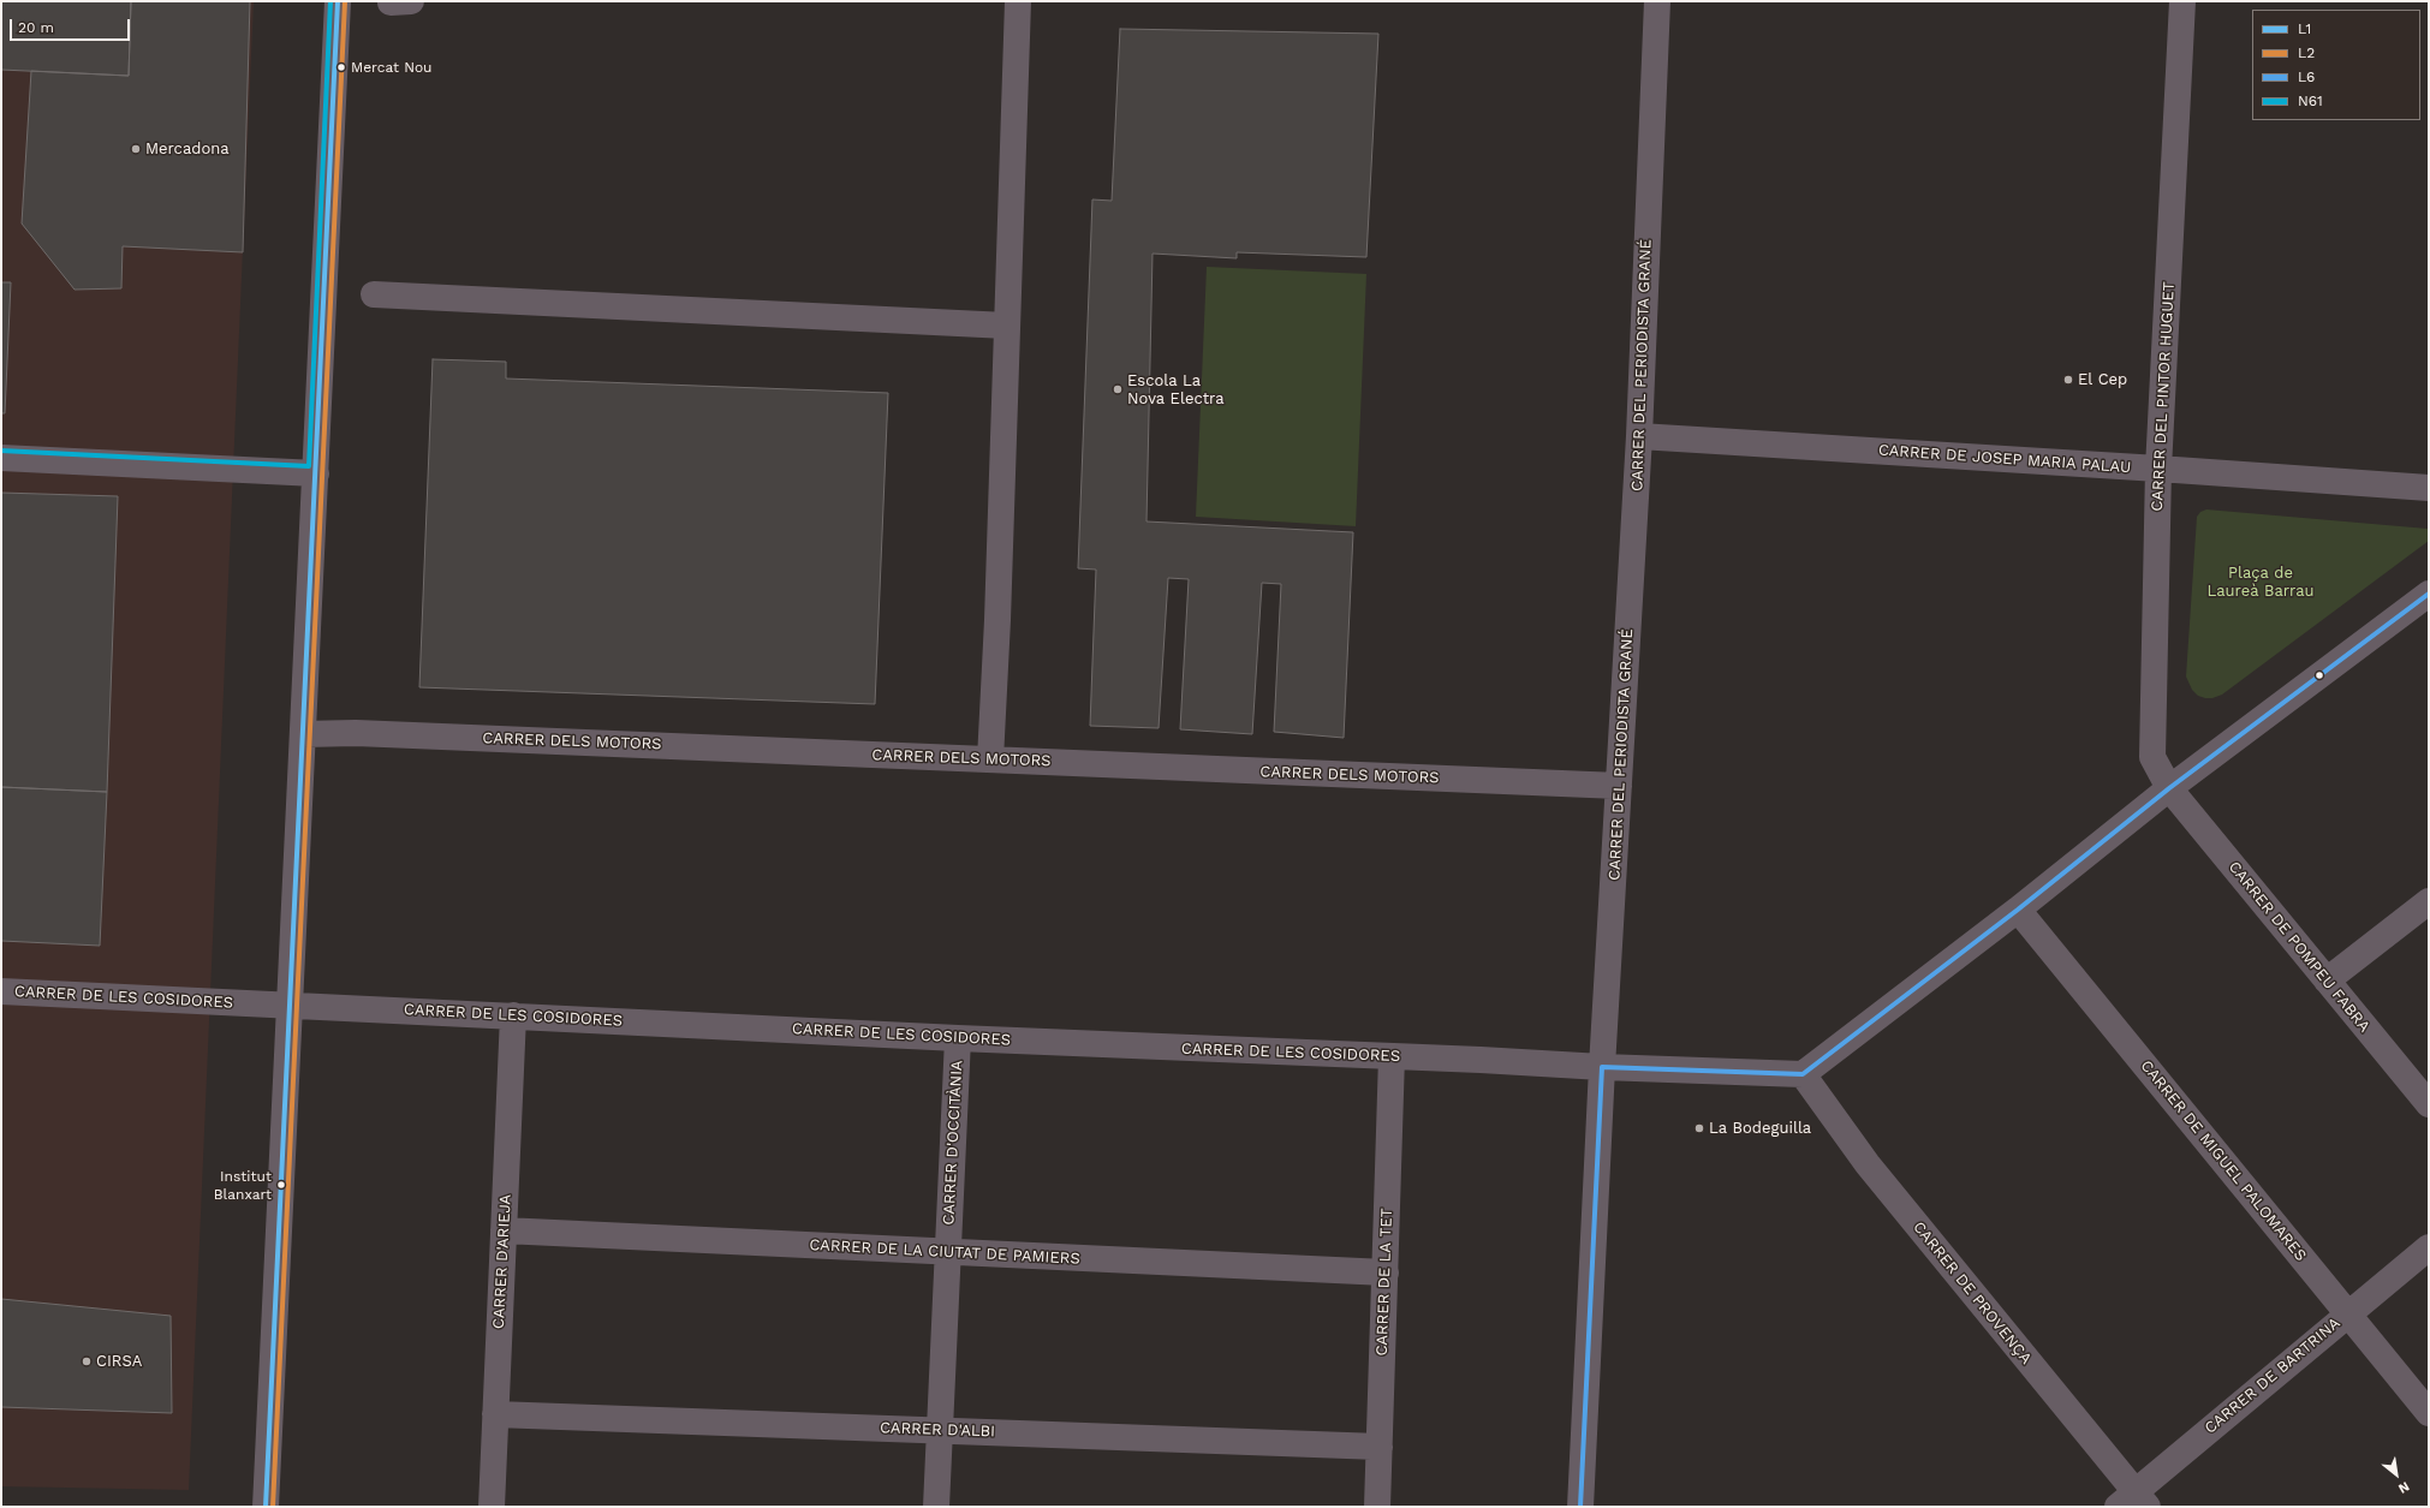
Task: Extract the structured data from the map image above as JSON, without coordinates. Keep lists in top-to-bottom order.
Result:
{
  "streets": {
    "street": [
      "CARRER DEL PERIODISTA GRANÉ",
      "CARRER DEL PINTOR HUGUET",
      "CARRER DE JOSEP MARIA PALAU",
      "CARRER DELS MOTORS",
      "CARRER DE POMPEU FABRA",
      "CARRER DE LES COSIDORES",
      "CARRER D'OCCITÀNIA",
      "CARRER DE MIGUEL PALOMARES",
      "CARRER DE LA CIUTAT DE PAMIERS",
      "CARRER D'ARIEJA",
      "CARRER DE LA TET",
      "CARRER DE PROVENÇA",
      "CARRER DE BARTRINA",
      "CARRER D'ALBI"
    ]
  },
  "crossings": [
    ["CARRER DEL PERIODISTA GRANÉ", "CARRER DE JOSEP MARIA PALAU"],
    ["CARRER DEL PERIODISTA GRANÉ", "CARRER DELS MOTORS"],
    ["CARRER DEL PERIODISTA GRANÉ", "CARRER DE LES COSIDORES"],
    ["CARRER DEL PINTOR HUGUET", "CARRER DE JOSEP MARIA PALAU"],
    ["CARRER DEL PINTOR HUGUET", "CARRER DE POMPEU FABRA"],
    ["CARRER DE LES COSIDORES", "CARRER D'OCCITÀNIA"],
    ["CARRER DE LES COSIDORES", "CARRER D'ARIEJA"],
    ["CARRER DE LES COSIDORES", "CARRER DE LA TET"],
    ["CARRER DE LES COSIDORES", "CARRER DE PROVENÇA"],
    ["CARRER D'OCCITÀNIA", "CARRER DE LA CIUTAT DE PAMIERS"],
    ["CARRER D'OCCITÀNIA", "CARRER D'ALBI"],
    ["CARRER DE MIGUEL PALOMARES", "CARRER DE BARTRINA"],
    ["CARRER DE LA CIUTAT DE PAMIERS", "CARRER D'ARIEJA"],
    ["CARRER DE LA CIUTAT DE PAMIERS", "CARRER DE LA TET"],
    ["CARRER D'ARIEJA", "CARRER D'ALBI"],
    ["CARRER DE LA TET", "CARRER D'ALBI"],
    ["CARRER DE PROVENÇA", "CARRER DE BARTRINA"]
  ],
  "parks": ["Plaça de Laureà Barrau"],
  "places": [
    "Mercat Nou",
    "Mercadona",
    "El Cep",
    "Escola La Nova Electra",
    "La Bodeguilla",
    "Institut Blanxart",
    "CIRSA"
  ],
  "lines": [
    "transit line L1",
    "transit line L2",
    "transit line N61",
    "transit line L6"
  ],
  "legend": [
    "L1",
    "L2",
    "L6",
    "N61"
  ],
  "scale_bar": "20 m",
  "north": "bottom right"
}
